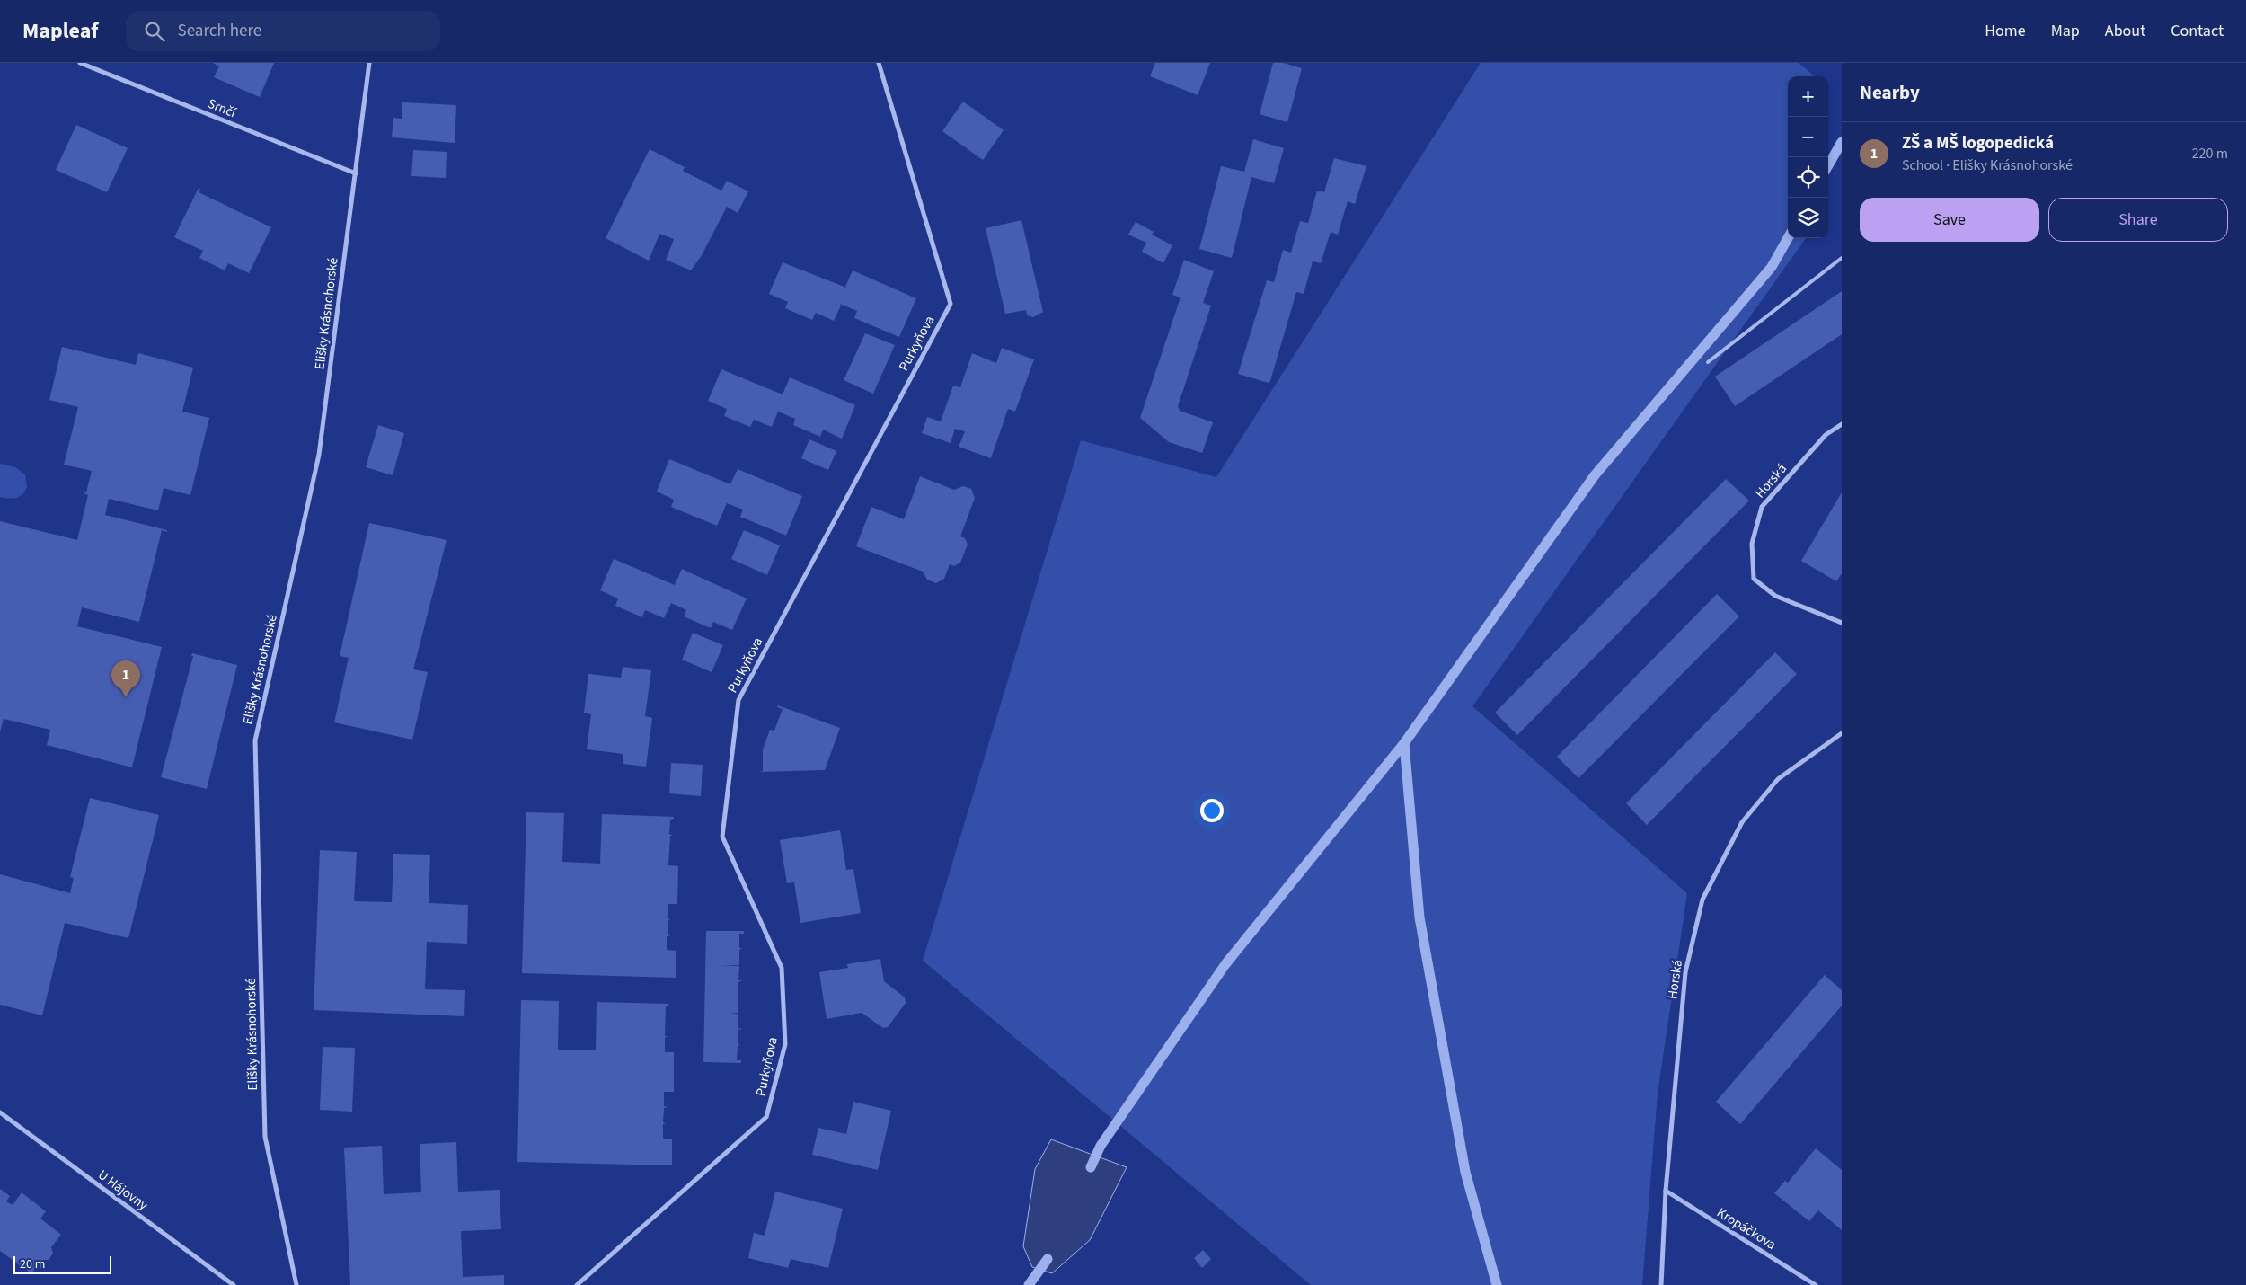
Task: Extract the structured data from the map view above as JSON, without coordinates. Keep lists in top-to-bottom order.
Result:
{
  "streets": {
    "street": [
      "Srnčí",
      "Elišky Krásnohorské",
      "Purkyňova",
      "Horská",
      "U Hájovny",
      "Kropáčkova"
    ]
  },
  "crossings": [
    ["Srnčí", "Elišky Krásnohorské"],
    ["Horská", "Kropáčkova"]
  ],
  "scale_bar": "20 m",
  "page": {
    "header": "Mapleaf",
    "search": "Search here",
    "nav": [
      "Home",
      "Map",
      "About",
      "Contact"
    ],
    "heading": "Nearby",
    "map_buttons": ["+", "−"],
    "list": [
      {
        "mark": "1",
        "name": "ZŠ a MŠ logopedická",
        "note": "School · Elišky Krásnohorské",
        "value": "220 m"
      }
    ],
    "buttons": ["Save", "Share"],
    "pins": "1",
    "scale": "20 m"
  }
}
